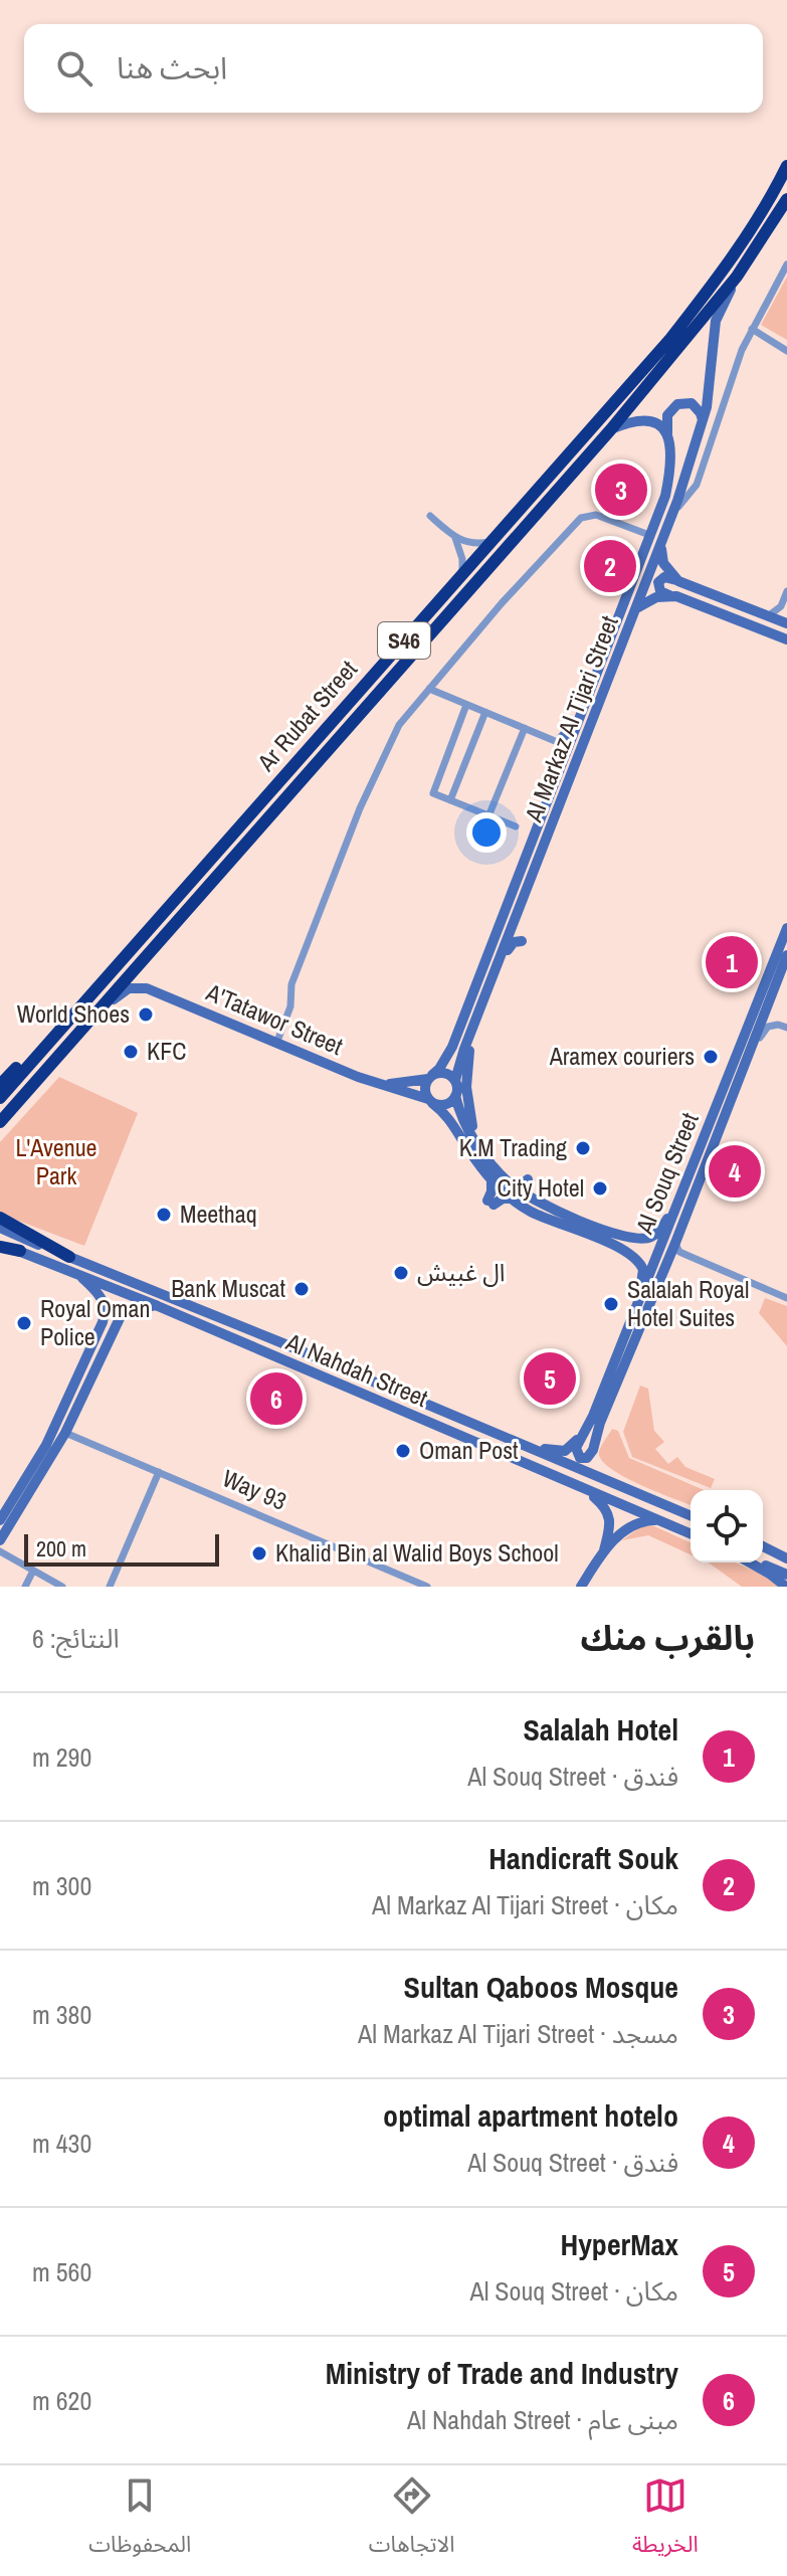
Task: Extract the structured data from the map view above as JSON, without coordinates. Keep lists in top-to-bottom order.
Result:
{
  "streets": {
    "highway": ["S46", "Ar Rubat Street"],
    "street": [
      "Al Markaz Al Tijari Street",
      "A'Tatawor Street",
      "Al Souq Street",
      "Al Nahdah Street",
      "Way 93"
    ]
  },
  "crossings": [
    ["Ar Rubat Street", "Al Markaz Al Tijari Street"],
    ["Ar Rubat Street", "A'Tatawor Street"],
    ["Al Markaz Al Tijari Street", "A'Tatawor Street"]
  ],
  "parks": ["L'Avenue Park"],
  "places": [
    "World Shoes",
    "KFC",
    "Aramex couriers",
    "K.M Trading",
    "City Hotel",
    "Meethaq",
    "ال غبيش",
    "Bank Muscat",
    "Salalah Royal Hotel Suites",
    "Royal Oman Police",
    "Oman Post",
    "Khalid Bin al Walid Boys School"
  ],
  "scale_bar": "200 m",
  "page": {
    "search": "ابحث هنا",
    "pins": [
      "3",
      "2",
      "1",
      "4",
      "5",
      "6"
    ],
    "scale": "200 m",
    "heading": ["بالقرب منك", "النتائج: 6"],
    "list": [
      {
        "mark": "1",
        "name": "Salalah Hotel",
        "note": "فندق · Al Souq Street",
        "value": "290 m"
      },
      {
        "mark": "2",
        "name": "Handicraft Souk",
        "note": "مكان · Al Markaz Al Tijari Street",
        "value": "300 m"
      },
      {
        "mark": "3",
        "name": "Sultan Qaboos Mosque",
        "note": "مسجد · Al Markaz Al Tijari Street",
        "value": "380 m"
      },
      {
        "mark": "4",
        "name": "optimal apartment hotelo",
        "note": "فندق · Al Souq Street",
        "value": "430 m"
      },
      {
        "mark": "5",
        "name": "HyperMax",
        "note": "مكان · Al Souq Street",
        "value": "560 m"
      },
      {
        "mark": "6",
        "name": "Ministry of Trade and Industry",
        "note": "مبنى عام · Al Nahdah Street",
        "value": "620 m"
      }
    ],
    "nav": ["الخريطة", "الاتجاهات", "المحفوظات"]
  }
}
